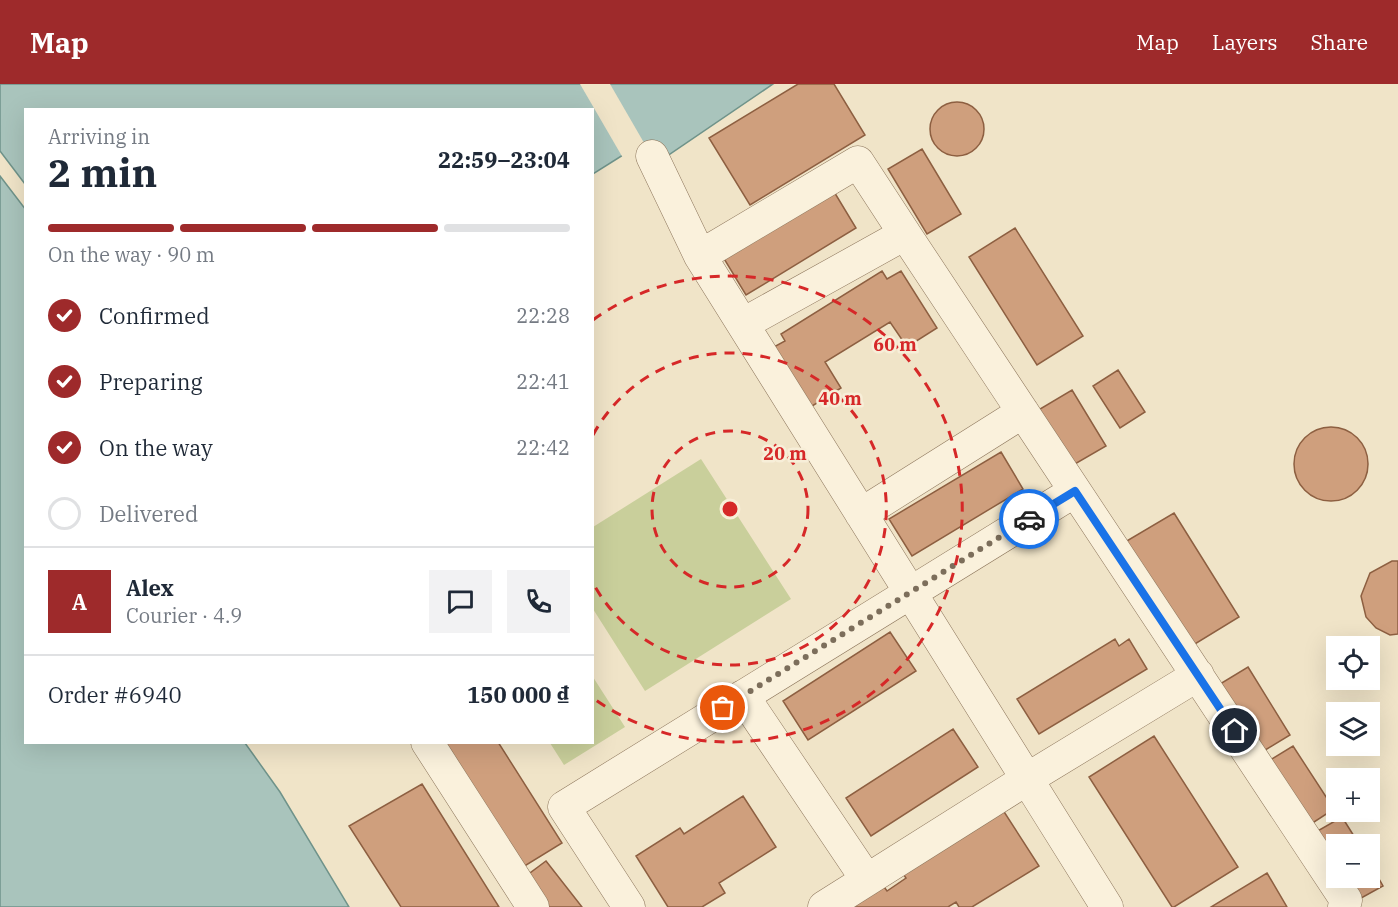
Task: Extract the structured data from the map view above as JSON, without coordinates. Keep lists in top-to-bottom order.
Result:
{
  "page": {
    "header": "Map",
    "nav": ["Map", "Layers", "Share"],
    "heading": ["2 min", "Arriving in", "22:59–23:04"],
    "panel": [
      "Alex",
      "Courier · 4.9",
      "Order #6940",
      "150 000 ₫"
    ],
    "bar": "On the way · 90 m",
    "list": [
      ["Confirmed", "22:28"],
      ["Preparing", "22:41"],
      ["On the way", "22:42"],
      "Delivered"
    ],
    "round": "A",
    "map_buttons": ["+", "−"]
  },
  "rings": ["60 m", "40 m", "20 m"]
}
